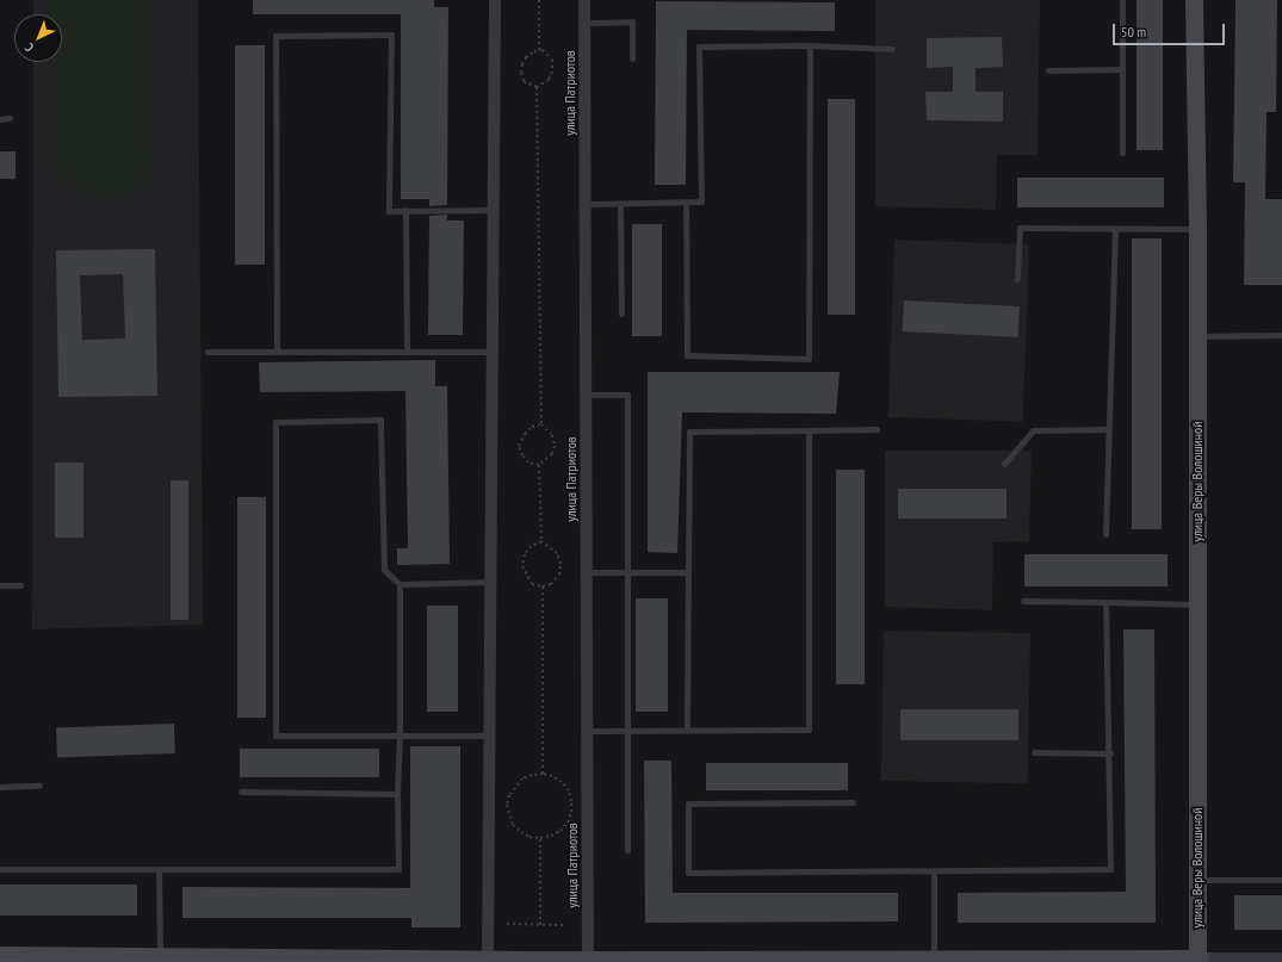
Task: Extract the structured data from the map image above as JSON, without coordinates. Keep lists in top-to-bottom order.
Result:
{
  "streets": {
    "street": ["улица Патриотов", "улица Веры Волошиной"]
  },
  "scale_bar": "50 m",
  "north": "bottom left"
}
